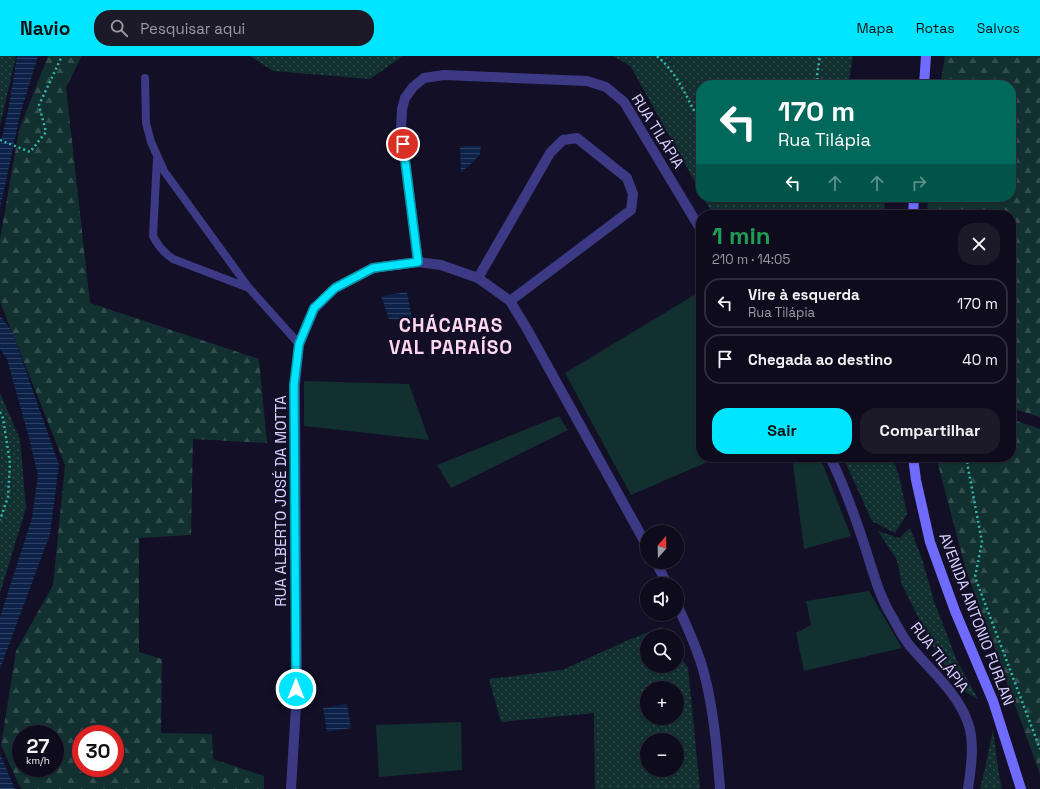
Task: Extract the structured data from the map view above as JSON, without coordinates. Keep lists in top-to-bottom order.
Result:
{
  "streets": {
    "main road": ["AVENIDA ANTONIO FURLAN"],
    "street": ["RUA TILÁPIA", "RUA ALBERTO JOSÉ DA MOTTA"]
  },
  "crossings": [
    ["RUA TILÁPIA", "RUA ALBERTO JOSÉ DA MOTTA"]
  ],
  "districts": ["CHÁCARAS VAL PARAÍSO"],
  "north": "top",
  "page": {
    "header": "Navio",
    "search": "Pesquisar aqui",
    "nav": ["Mapa", "Rotas", "Salvos"],
    "turn": ["170 m", "Rua Tilápia"],
    "heading": ["1 min", "210 m · 14:05"],
    "list": [
      {
        "name": "Vire à esquerda",
        "note": "Rua Tilápia",
        "value": "170 m"
      },
      {
        "name": "Chegada ao destino",
        "value": "40 m"
      }
    ],
    "buttons": ["Sair", "Compartilhar"],
    "map_buttons": ["+", "−"],
    "speed": "27 km/h",
    "limit": "30"
  }
}
